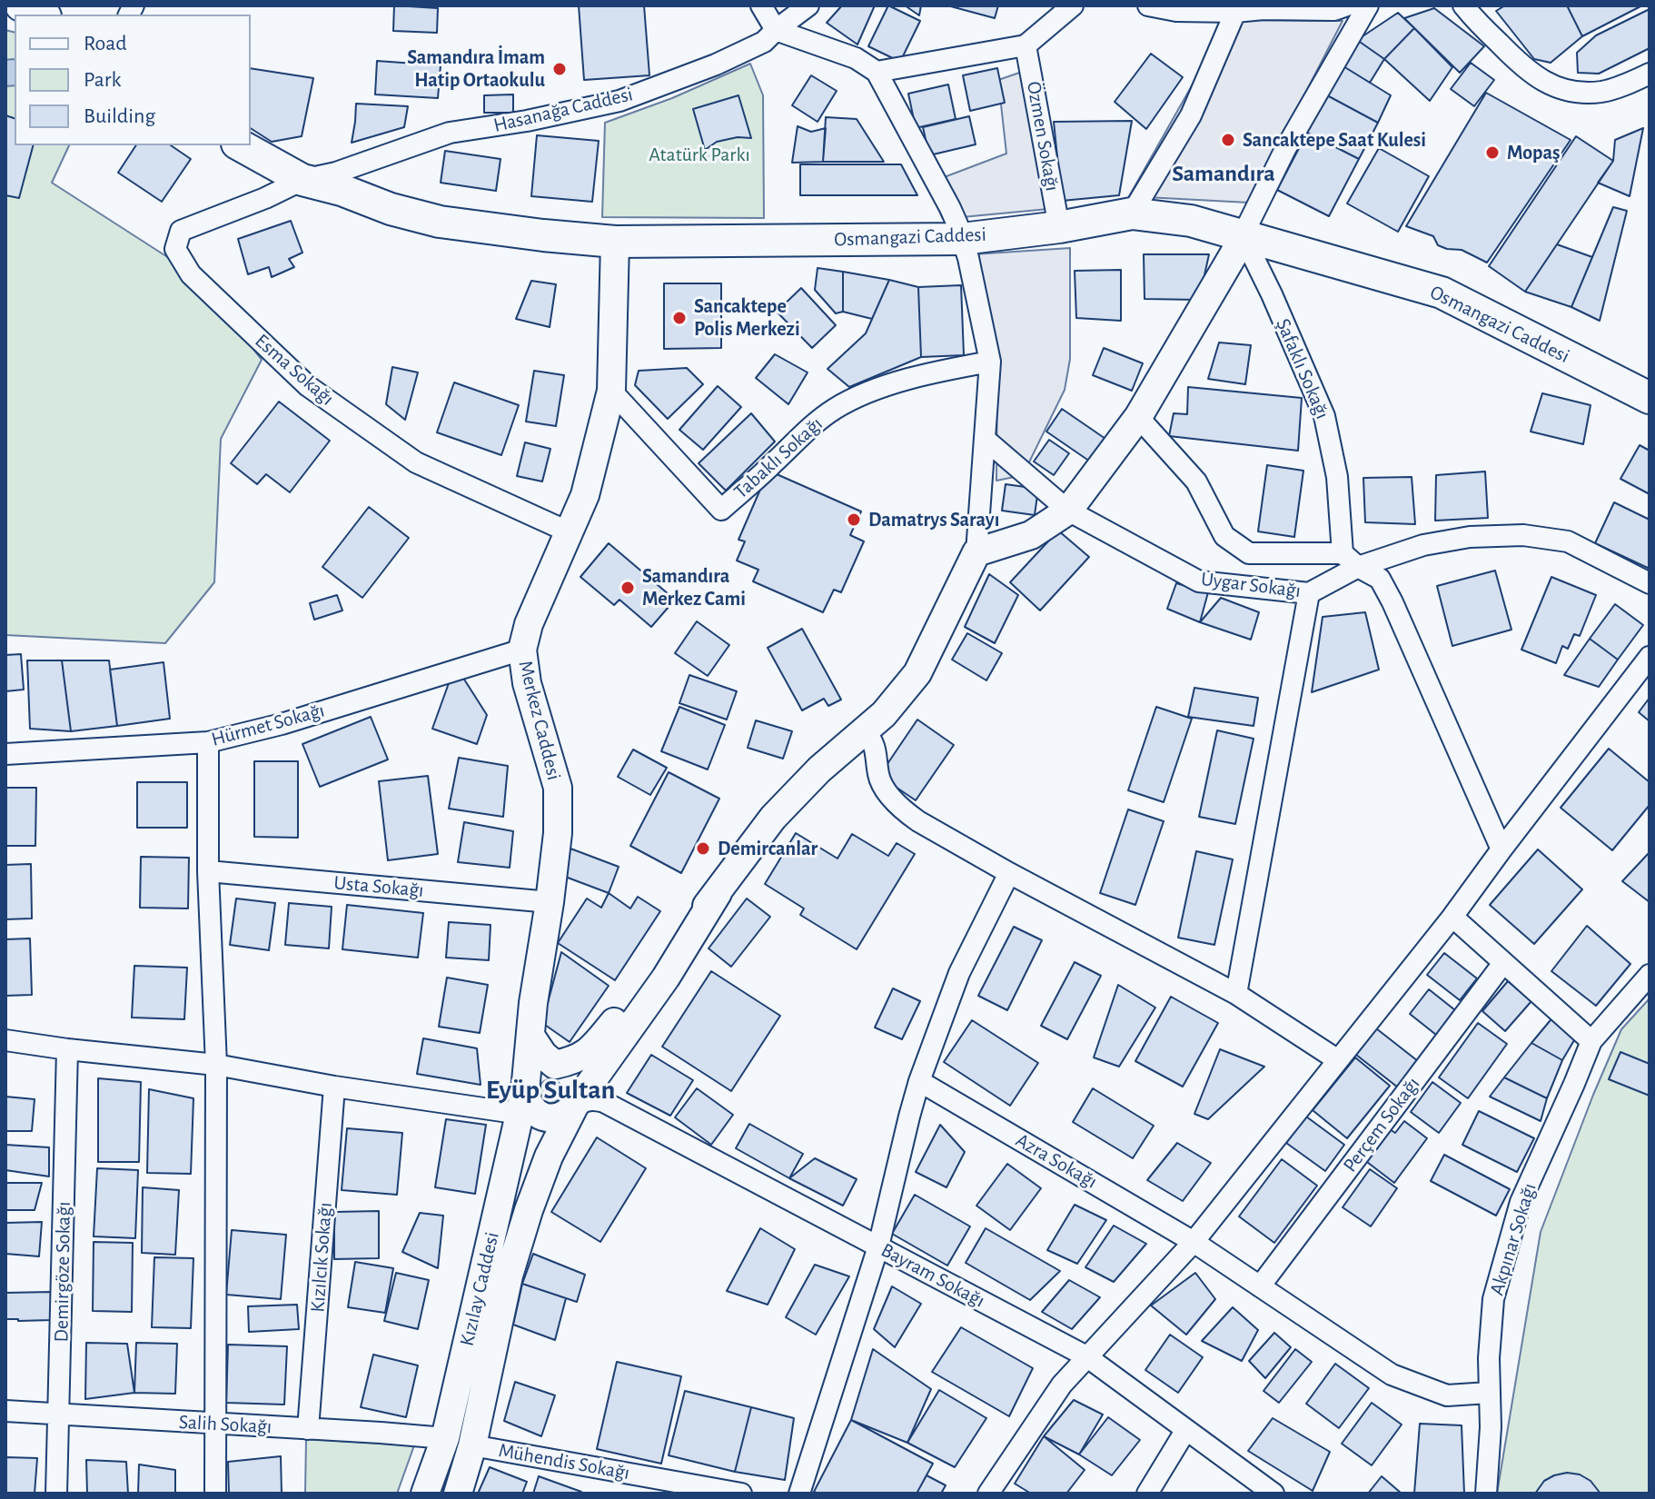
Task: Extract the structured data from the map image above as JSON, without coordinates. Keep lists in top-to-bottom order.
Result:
{
  "streets": {
    "main road": ["Osmangazi Caddesi", "Merkez Caddesi", "Kızılay Caddesi"],
    "street": [
      "Hasanağa Caddesi",
      "Özmen Sokağı",
      "Şafaklı Sokağı",
      "Esma Sokağı",
      "Tabaklı Sokağı",
      "Uygar Sokağı",
      "Hürmet Sokağı",
      "Usta Sokağı",
      "Perçem Sokağı",
      "Azra Sokağı",
      "Akpınar Sokağı",
      "Kızılcık Sokağı",
      "Demirgöze Sokağı",
      "Bayram Sokağı",
      "Salih Sokağı",
      "Mühendis Sokağı"
    ]
  },
  "crossings": [
    ["Hasanağa Caddesi", "Osmangazi Caddesi"],
    ["Hasanağa Caddesi", "Esma Sokağı"],
    ["Özmen Sokağı", "Osmangazi Caddesi"],
    ["Osmangazi Caddesi", "Şafaklı Sokağı"],
    ["Osmangazi Caddesi", "Esma Sokağı"],
    ["Osmangazi Caddesi", "Merkez Caddesi"],
    ["Şafaklı Sokağı", "Uygar Sokağı"],
    ["Esma Sokağı", "Merkez Caddesi"],
    ["Tabaklı Sokağı", "Merkez Caddesi"],
    ["Merkez Caddesi", "Hürmet Sokağı"],
    ["Merkez Caddesi", "Usta Sokağı"],
    ["Merkez Caddesi", "Bayram Sokağı"],
    ["Merkez Caddesi", "Kızılay Caddesi"],
    ["Perçem Sokağı", "Azra Sokağı"],
    ["Azra Sokağı", "Akpınar Sokağı"],
    ["Kızılcık Sokağı", "Salih Sokağı"],
    ["Demirgöze Sokağı", "Salih Sokağı"],
    ["Bayram Sokağı", "Kızılay Caddesi"],
    ["Kızılay Caddesi", "Salih Sokağı"],
    ["Kızılay Caddesi", "Mühendis Sokağı"]
  ],
  "districts": ["Samandıra", "Eyüp Sultan"],
  "parks": ["Atatürk Parkı"],
  "places": [
    "Samandıra İmam Hatip Ortaokulu",
    "Sancaktepe Saat Kulesi",
    "Mopaş",
    "Sancaktepe Polis Merkezi",
    "Damatrys Sarayı",
    "Samandıra Merkez Cami",
    "Demircanlar"
  ],
  "legend": ["Road", "Park", "Building"]
}
